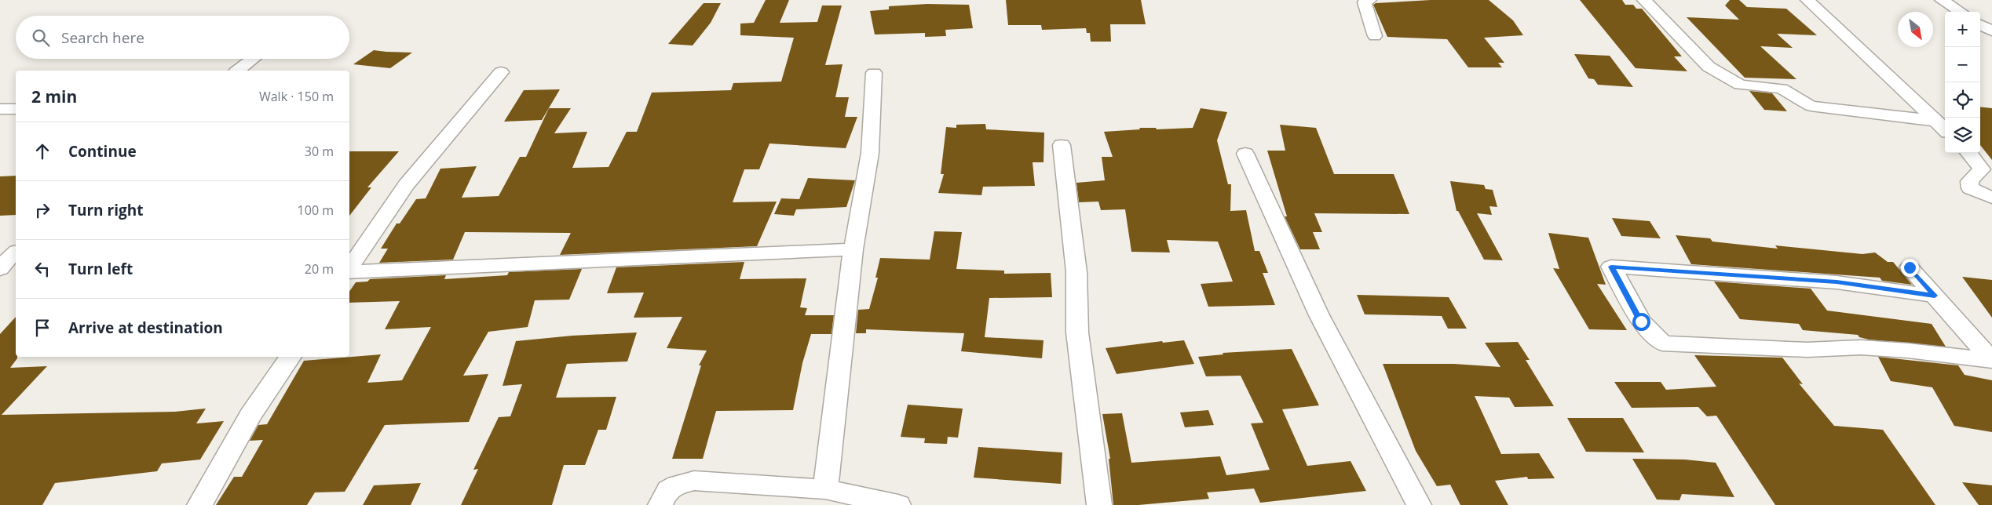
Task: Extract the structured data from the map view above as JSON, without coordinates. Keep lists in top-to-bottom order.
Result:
{
  "north": "bottom right",
  "page": {
    "map_buttons": ["+", "−"],
    "search": "Search here",
    "heading": ["2 min", "Walk · 150 m"],
    "list": [
      ["Continue", "30 m"],
      ["Turn right", "100 m"],
      ["Turn left", "20 m"],
      "Arrive at destination"
    ]
  }
}
